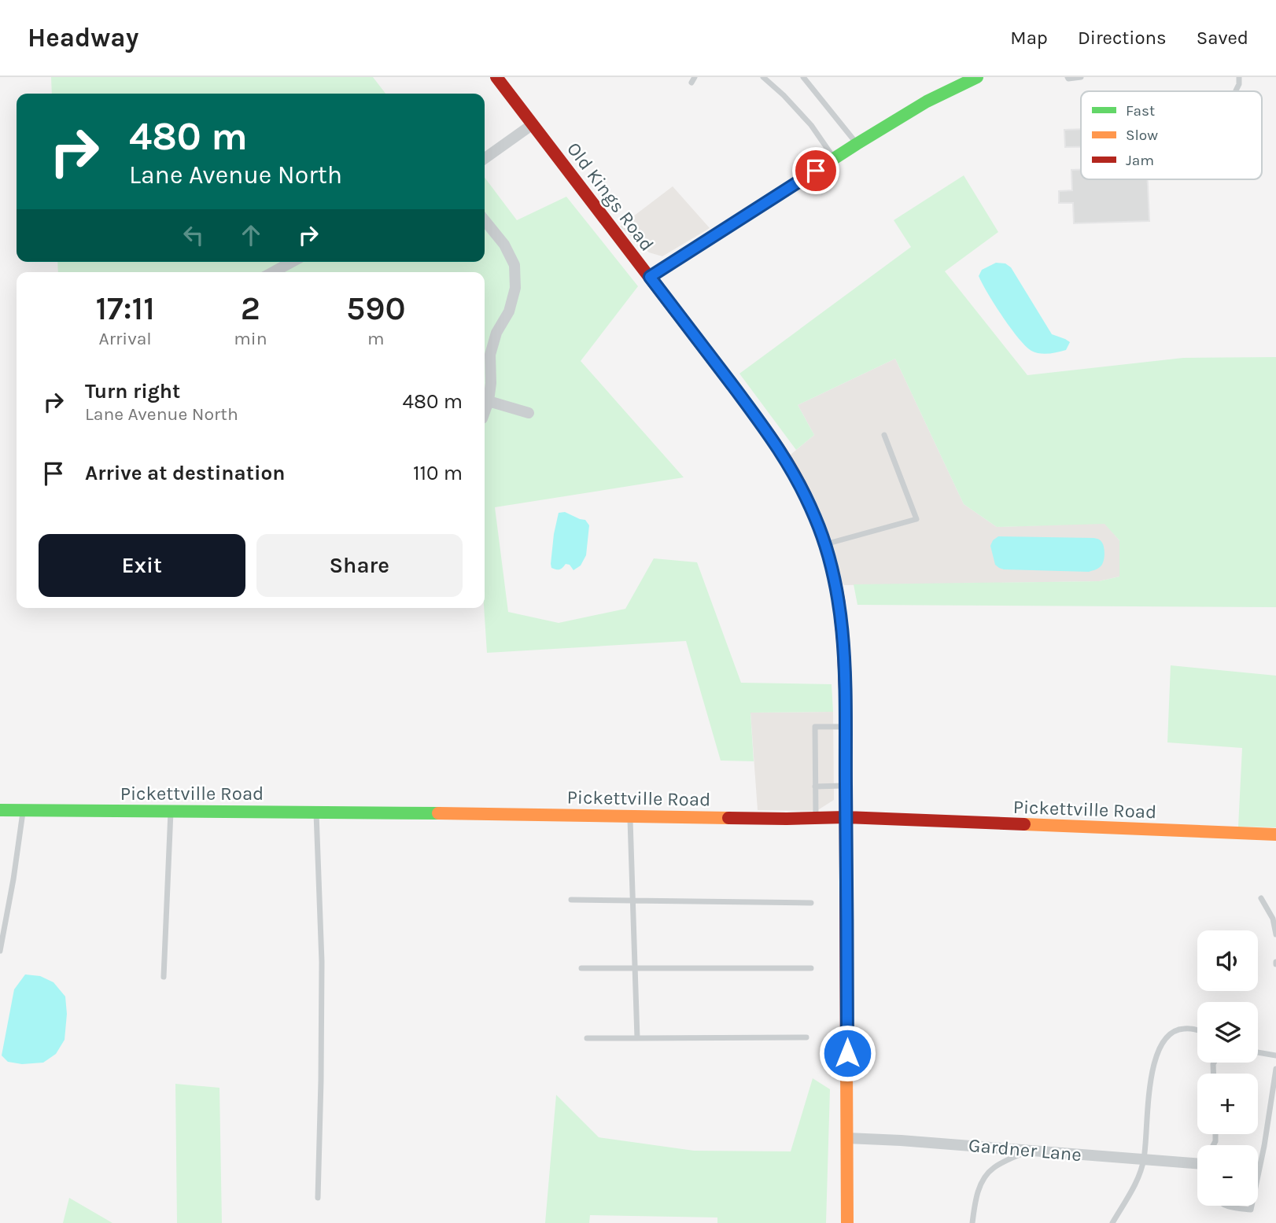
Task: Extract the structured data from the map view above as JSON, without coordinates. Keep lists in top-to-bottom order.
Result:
{
  "streets": {
    "main road": ["Old Kings Road", "Pickettville Road"],
    "street": ["Gardner Lane"]
  },
  "crossings": [
    ["Old Kings Road", "Pickettville Road"],
    ["Old Kings Road", "Gardner Lane"]
  ],
  "legend": ["Fast", "Slow", "Jam"],
  "page": {
    "header": "Headway",
    "nav": ["Map", "Directions", "Saved"],
    "turn": ["480 m", "Lane Avenue North"],
    "eta": [
      "17:11",
      "Arrival",
      "2",
      "min",
      "590",
      "m"
    ],
    "list": [
      {
        "name": "Turn right",
        "note": "Lane Avenue North",
        "value": "480 m"
      },
      {
        "name": "Arrive at destination",
        "value": "110 m"
      }
    ],
    "buttons": ["Exit", "Share"],
    "map_buttons": ["+", "−"]
  }
}
